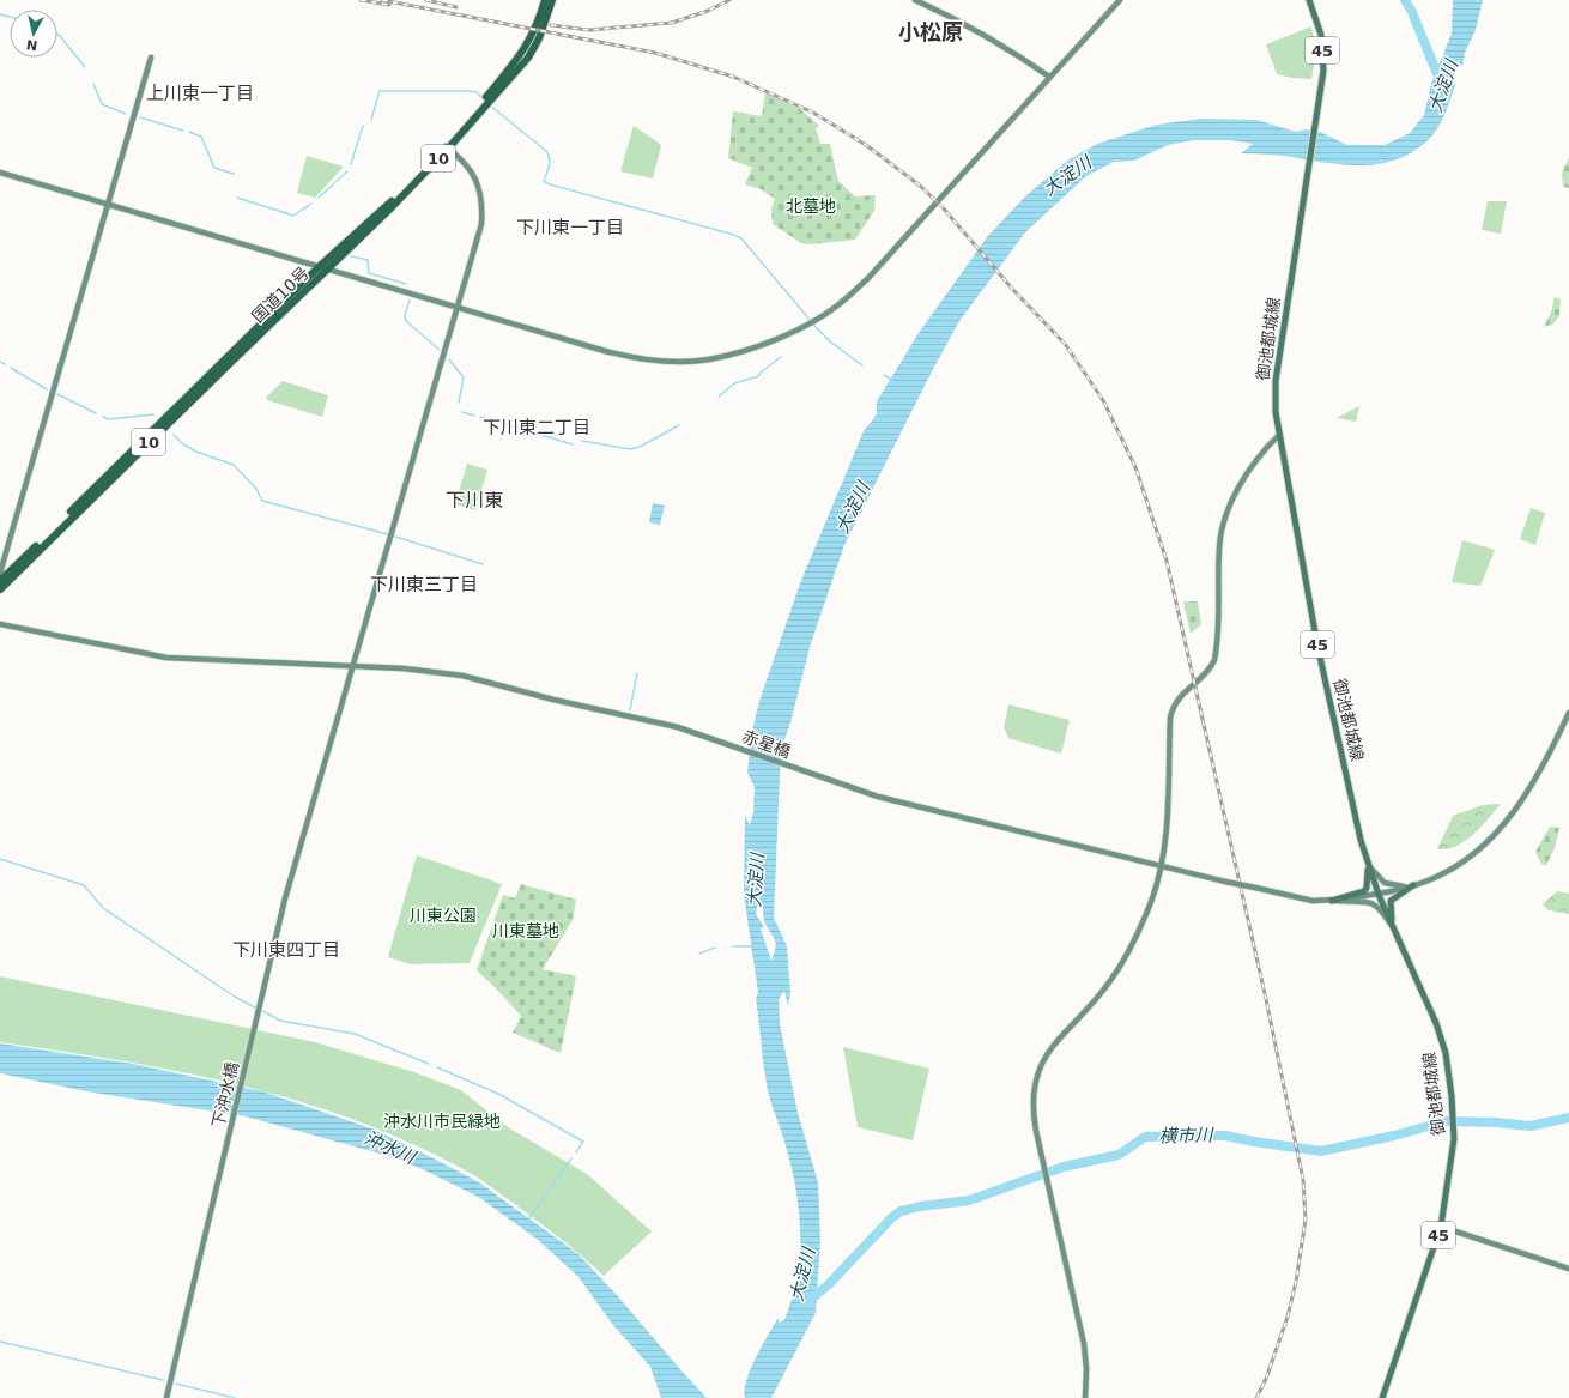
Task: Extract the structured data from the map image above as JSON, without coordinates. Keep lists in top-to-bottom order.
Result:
{
  "streets": {
    "highway": ["10", "国道10号"],
    "main road": ["45", "御池都城線"],
    "street": ["赤星橋", "下沖水橋"]
  },
  "crossings": [
    ["国道10号", "下沖水橋"],
    ["赤星橋", "下沖水橋"]
  ],
  "districts": [
    "小松原",
    "上川東一丁目",
    "下川東一丁目",
    "下川東二丁目",
    "下川東",
    "下川東三丁目",
    "下川東四丁目"
  ],
  "water": ["大淀川", "横市川", "沖水川"],
  "parks": [
    "北墓地",
    "川東公園",
    "川東墓地",
    "沖水川市民緑地"
  ],
  "north": "bottom"
}
